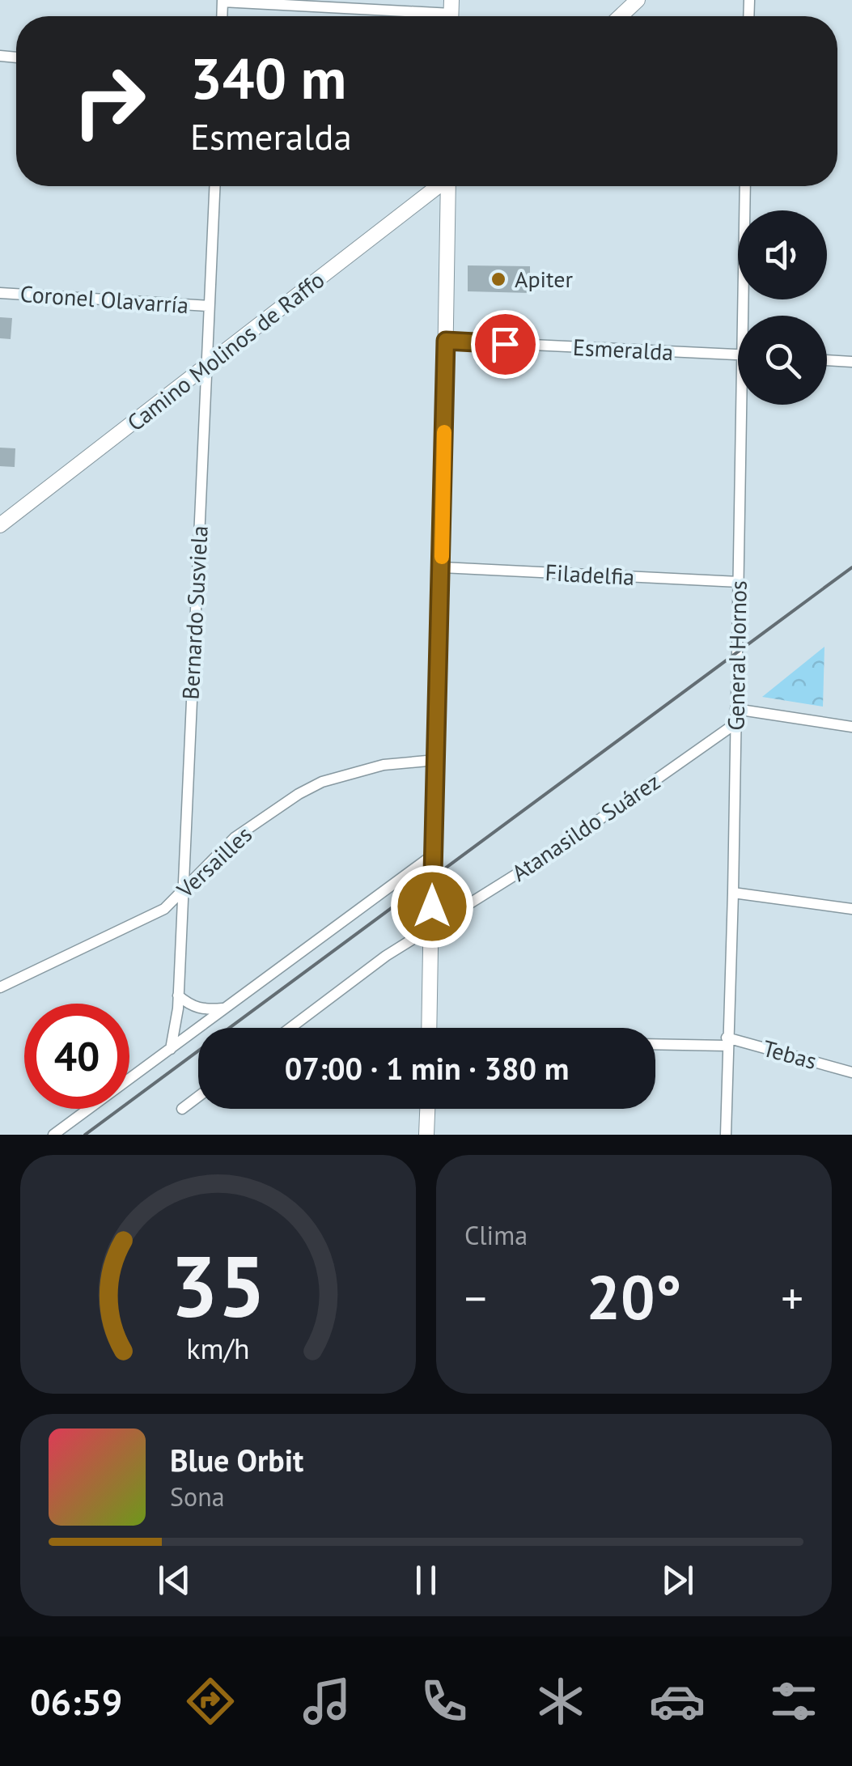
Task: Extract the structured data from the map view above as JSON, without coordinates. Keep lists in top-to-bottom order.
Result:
{
  "streets": {
    "street": [
      "Coronel Olavarría",
      "Esmeralda",
      "Camino Molinos de Raffo",
      "Filadelfia",
      "Bernardo Susviela",
      "General Hornos",
      "Atanasildo Suárez",
      "Versailles",
      "Tebas"
    ]
  },
  "crossings": [
    ["Coronel Olavarría", "Bernardo Susviela"],
    ["Camino Molinos de Raffo", "Bernardo Susviela"],
    ["Filadelfia", "General Hornos"],
    ["Bernardo Susviela", "Versailles"],
    ["General Hornos", "Atanasildo Suárez"],
    ["General Hornos", "Tebas"]
  ],
  "places": ["Apiter"],
  "page": {
    "turn": ["340 m", "Esmeralda"],
    "limit": "40",
    "trip": "07:00 · 1 min · 380 m",
    "tile": "Clima",
    "heat": ["−", "20°", "+"],
    "song": ["Blue Orbit", "Sona"],
    "tabs": "06:59",
    "gauge": ["35", "km/h"]
  }
}
